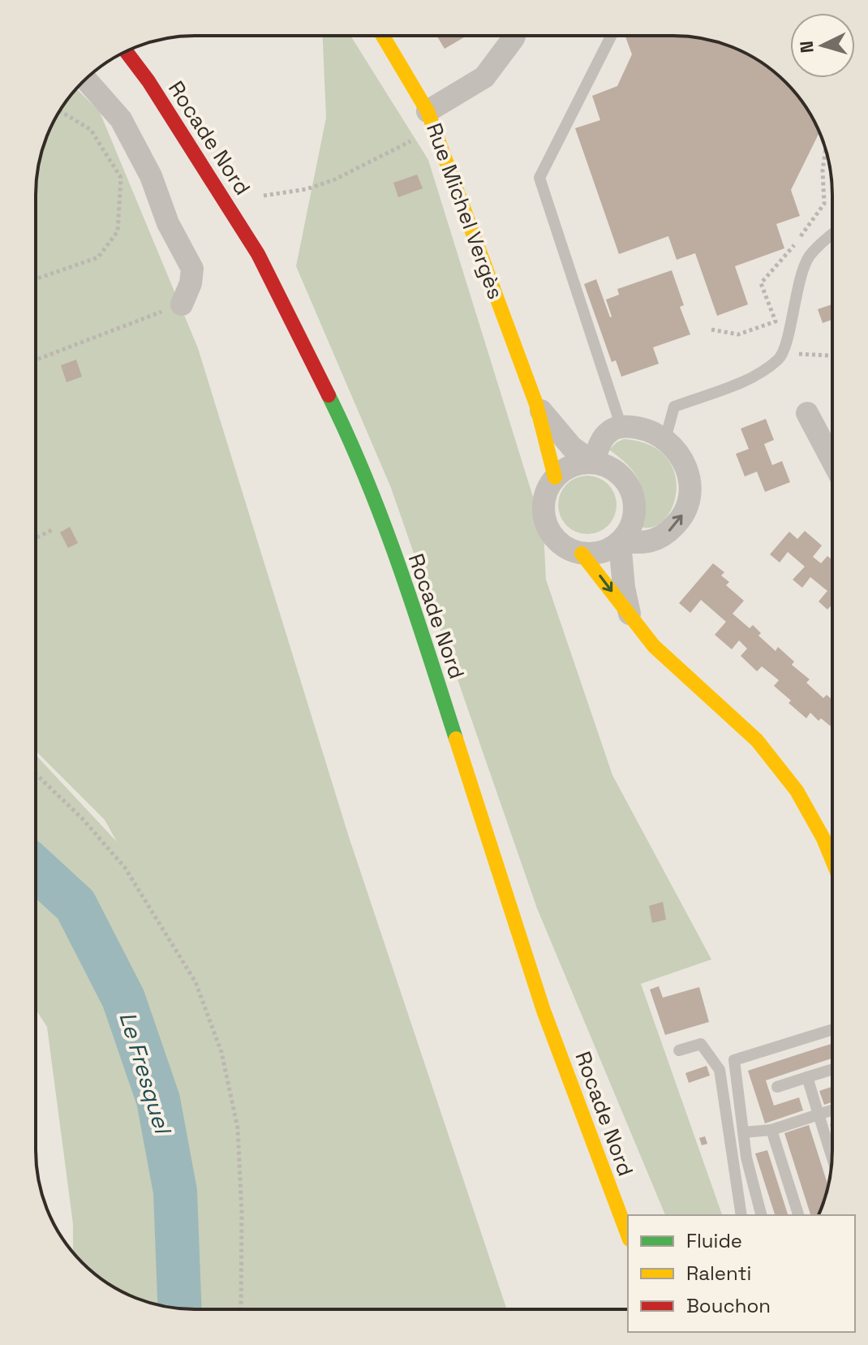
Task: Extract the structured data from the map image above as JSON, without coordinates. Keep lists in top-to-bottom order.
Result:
{
  "streets": {
    "main road": ["Rocade Nord", "Rue Michel Vergès"]
  },
  "water": ["Le Fresquel"],
  "legend": ["Fluide", "Ralenti", "Bouchon"],
  "north": "left"
}
